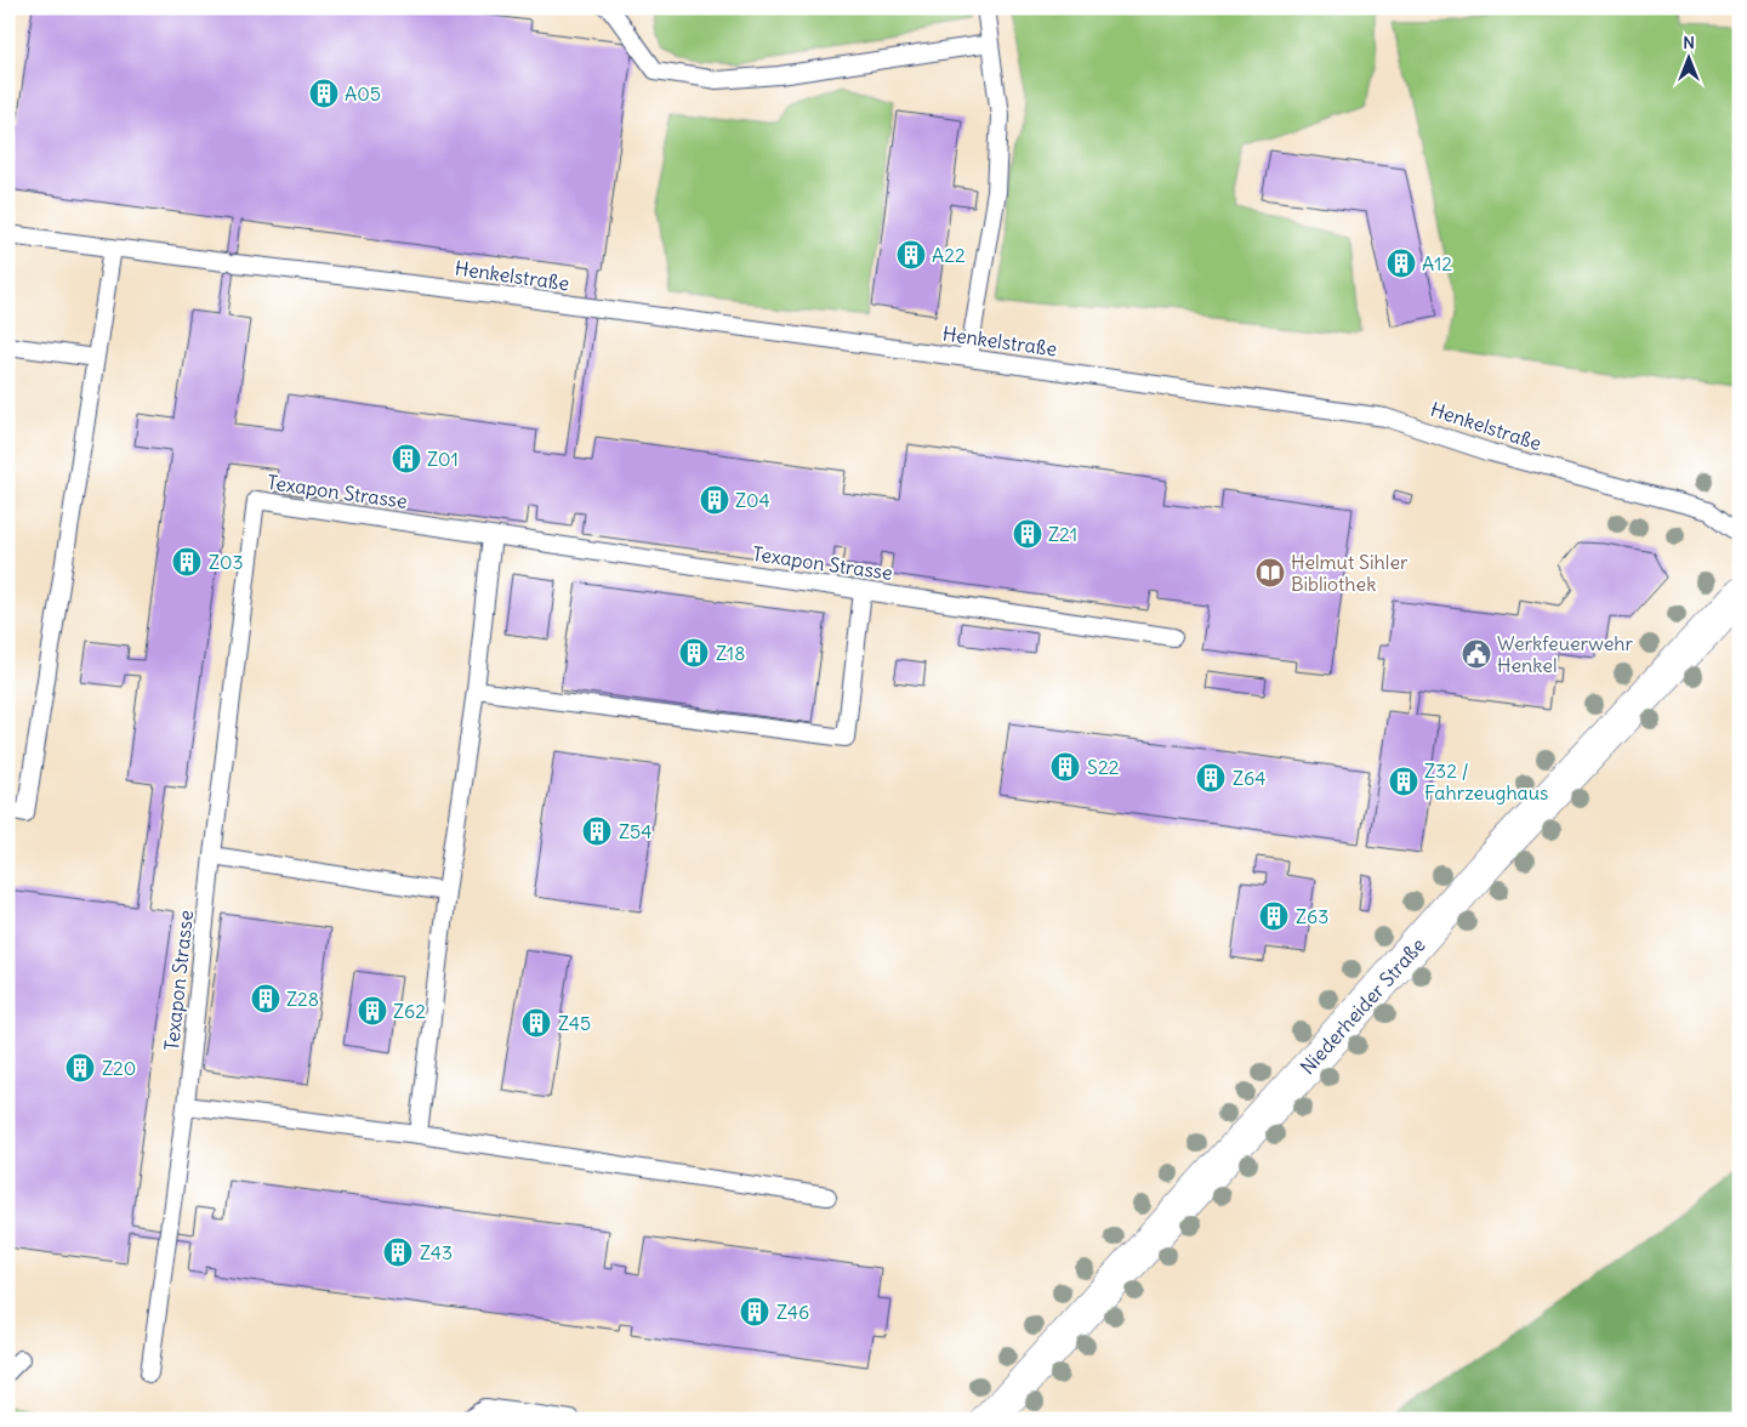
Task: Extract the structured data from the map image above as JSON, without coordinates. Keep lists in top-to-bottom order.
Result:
{
  "streets": {
    "street": ["Niederheider Straße"],
    "lane": ["Henkelstraße", "Texapon Strasse"]
  },
  "places": {
    "building": [
      "A05",
      "A22",
      "A12",
      "Z01",
      "Z04",
      "Z21",
      "Z03",
      "Z18",
      "S22",
      "Z64",
      "Z32 / Fahrzeughaus",
      "Z54",
      "Z63",
      "Z28",
      "Z62",
      "Z45",
      "Z20",
      "Z43",
      "Z46"
    ],
    "library": ["Helmut Sihler Bibliothek"],
    "public building": ["Werkfeuerwehr Henkel"]
  },
  "north": "top"
}
